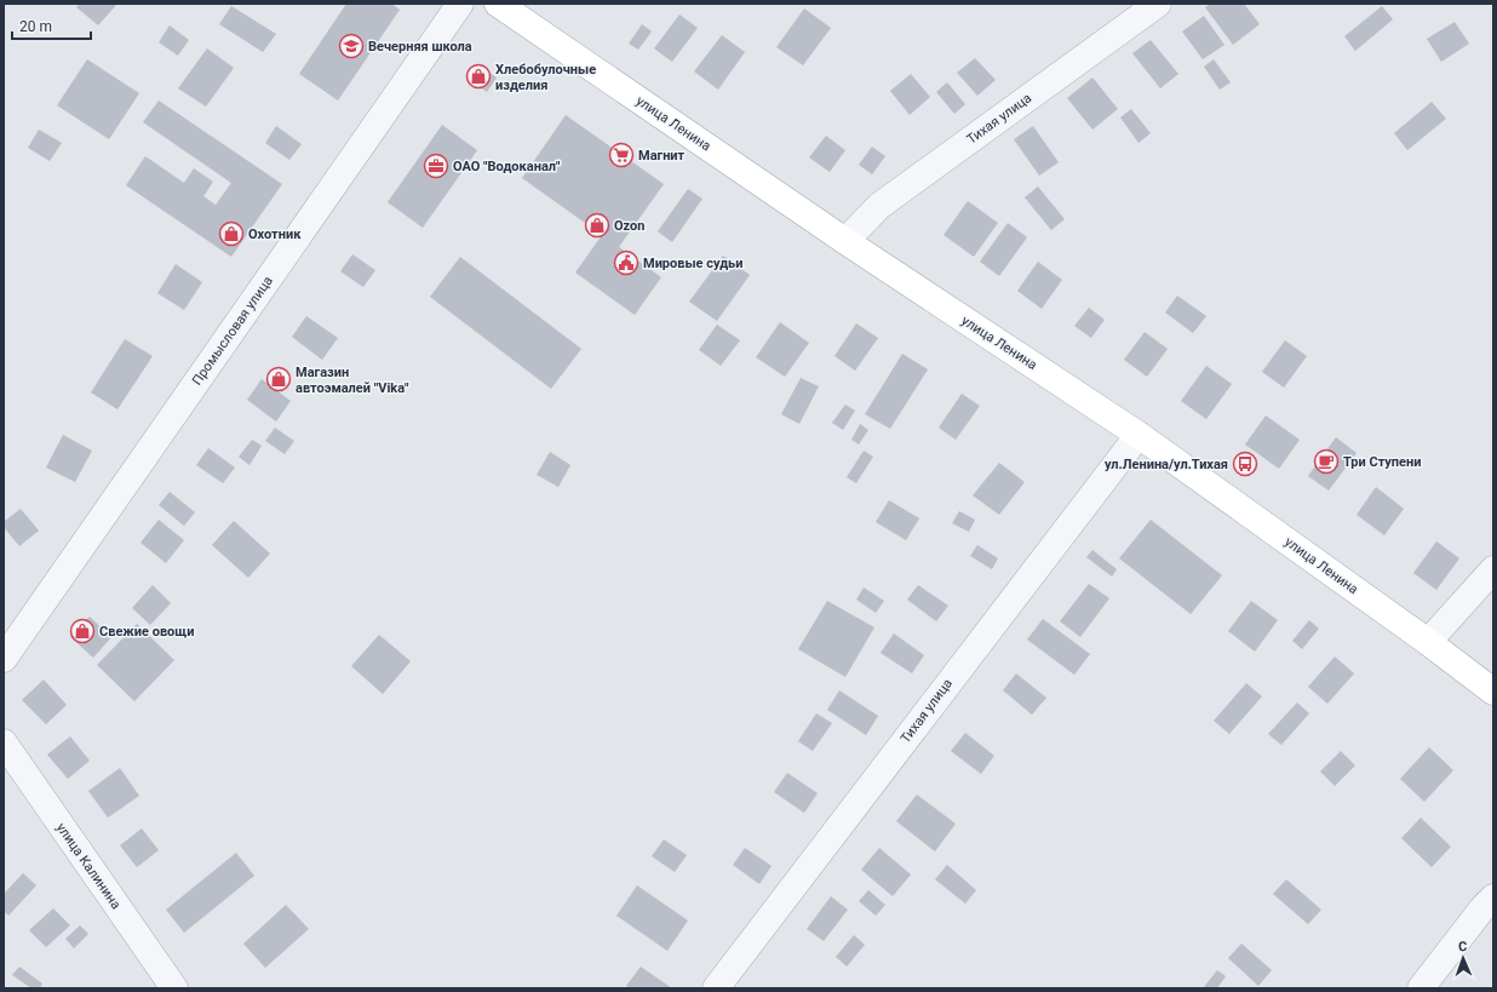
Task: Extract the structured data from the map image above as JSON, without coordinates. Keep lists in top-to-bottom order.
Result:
{
  "streets": {
    "main road": ["улица Ленина"],
    "street": ["Тихая улица", "Промысловая улица", "улица Калинина"]
  },
  "crossings": [
    ["Тихая улица", "улица Ленина"]
  ],
  "places": {
    "school or university": ["Вечерняя школа"],
    "shop": [
      "Хлебобулочные изделия",
      "Ozon",
      "Охотник",
      "Магазин автоэмалей \"Vika\"",
      "Свежие овощи"
    ],
    "supermarket": ["Магнит"],
    "office": ["ОАО \"Водоканал\""],
    "public building": ["Мировые судьи"],
    "cafe": ["Три Ступени"],
    "bus stop": ["ул.Ленина/ул.Тихая"]
  },
  "scale_bar": "20 m",
  "north": "top"
}
